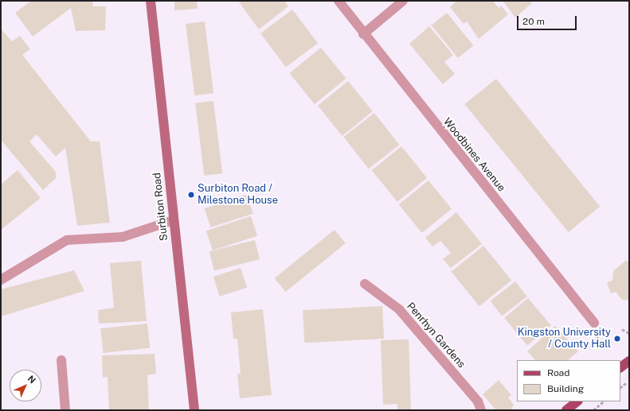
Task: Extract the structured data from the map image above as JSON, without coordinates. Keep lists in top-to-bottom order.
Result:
{
  "streets": {
    "main road": ["Surbiton Road"],
    "street": ["Woodbines Avenue", "Penrhyn Gardens"]
  },
  "places": ["Surbiton Road / Milestone House", "Kingston University / County Hall"],
  "legend": ["Road", "Building"],
  "scale_bar": "20 m",
  "north": "top right"
}
